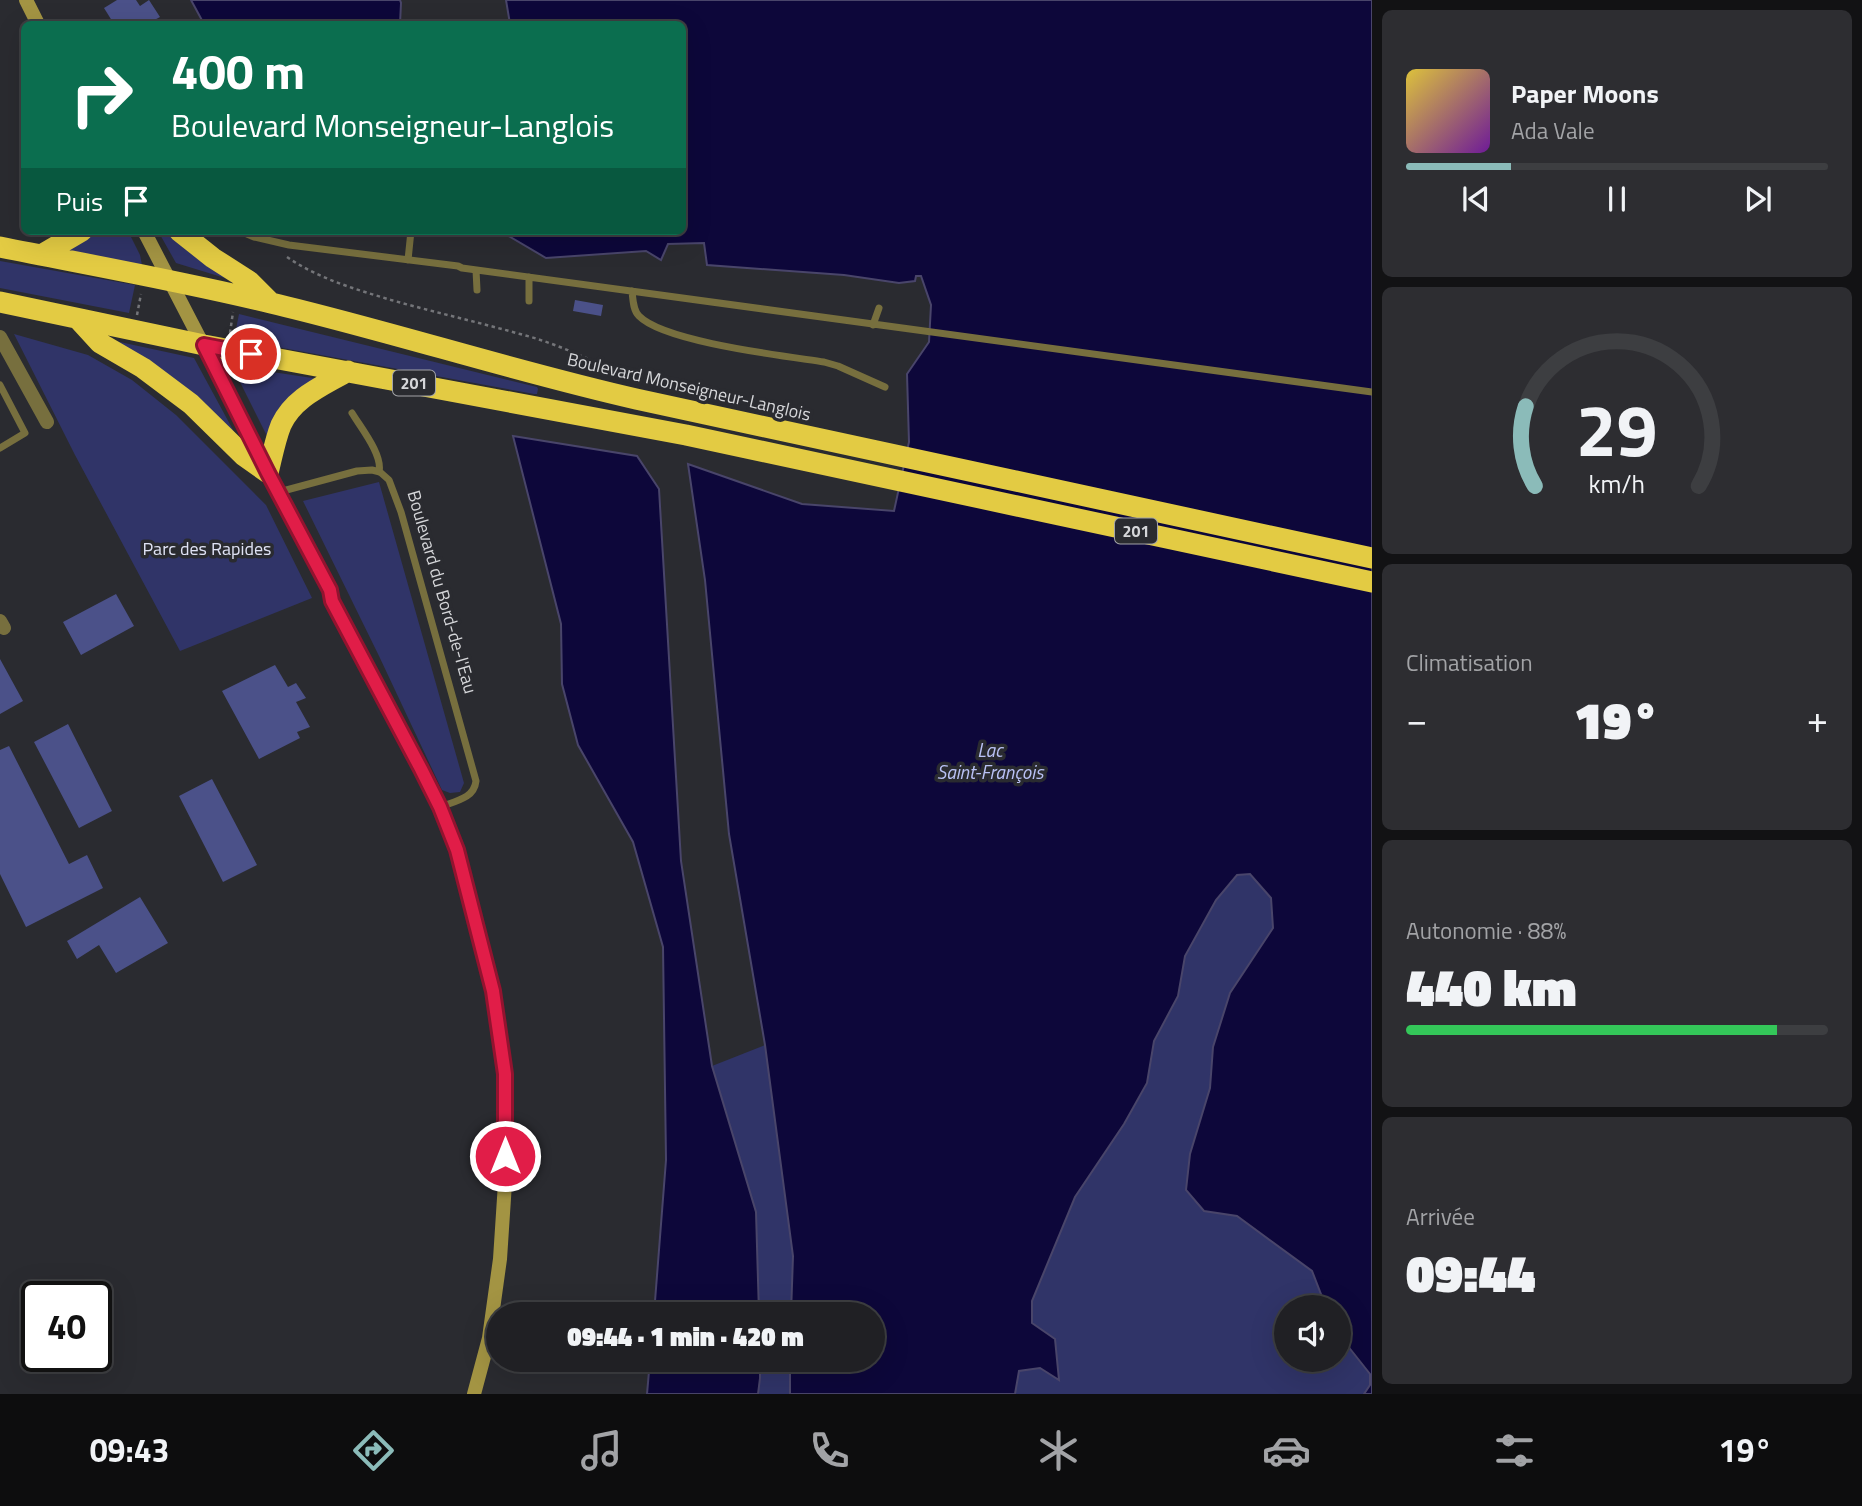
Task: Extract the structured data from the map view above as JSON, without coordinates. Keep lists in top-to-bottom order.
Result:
{
  "streets": {
    "highway": ["201", "Boulevard Monseigneur-Langlois"],
    "lane": ["Boulevard du Bord-de-l'Eau"]
  },
  "water": ["Lac Saint-François"],
  "parks": ["Parc des Rapides"],
  "page": {
    "turn": ["400 m", "Boulevard Monseigneur-Langlois"],
    "song": ["Paper Moons", "Ada Vale"],
    "then": "Puis",
    "tile": [
      "Climatisation",
      ["Autonomie · 88%", "440 km"],
      ["Arrivée", "09:44"]
    ],
    "heat": ["−", "19°", "+"],
    "limit": "40",
    "trip": "09:44 · 1 min · 420 m",
    "tabs": ["09:43", "19°"],
    "gauge": ["29", "km/h"]
  }
}
